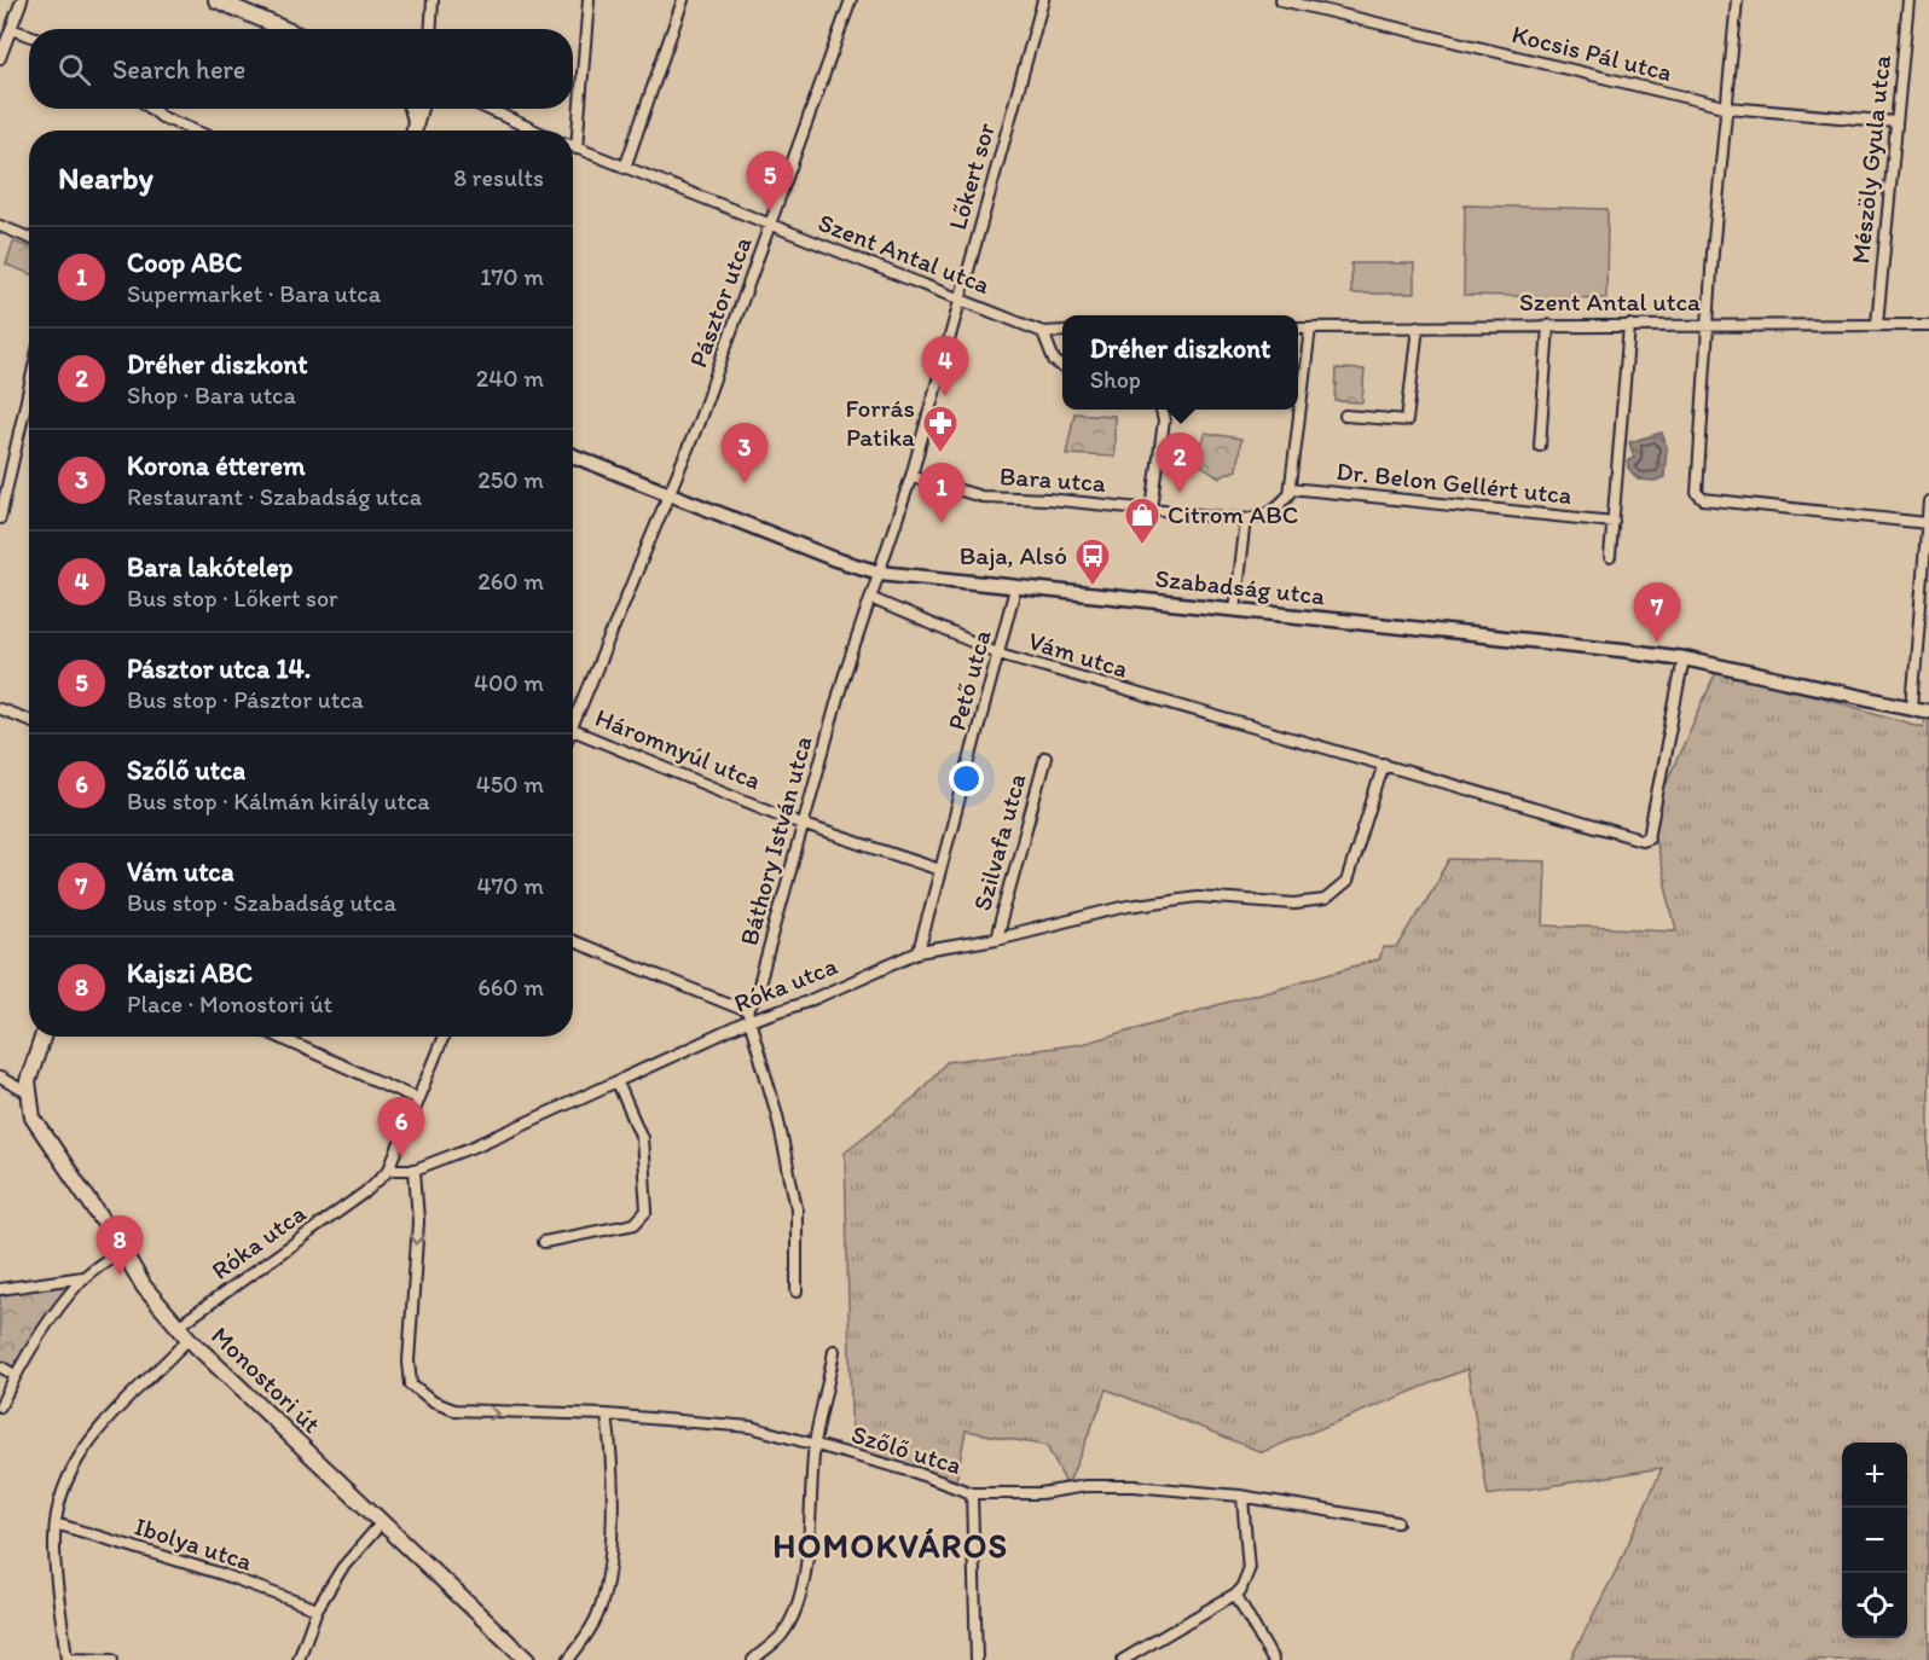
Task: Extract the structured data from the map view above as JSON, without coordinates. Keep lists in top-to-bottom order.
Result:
{
  "streets": {
    "main road": ["Szabadság utca", "Monostori út"],
    "street": [
      "Kocsis Pál utca",
      "Mészöly Gyula utca",
      "Lőkert sor",
      "Szent Antal utca",
      "Pásztor utca",
      "Bara utca",
      "Dr. Belon Gellért utca",
      "Vám utca",
      "Pető utca",
      "Háromnyúl utca",
      "Báthory István utca",
      "Szilvafa utca",
      "Róka utca",
      "Szőlő utca",
      "Ibolya utca"
    ]
  },
  "crossings": [
    ["Kocsis Pál utca", "Mészöly Gyula utca"],
    ["Mészöly Gyula utca", "Szent Antal utca"],
    ["Lőkert sor", "Szent Antal utca"],
    ["Lőkert sor", "Bara utca"],
    ["Lőkert sor", "Szabadság utca"],
    ["Lőkert sor", "Báthory István utca"],
    ["Szent Antal utca", "Pásztor utca"],
    ["Pásztor utca", "Szabadság utca"],
    ["Bara utca", "Dr. Belon Gellért utca"],
    ["Szabadság utca", "Vám utca"],
    ["Szabadság utca", "Pető utca"],
    ["Szabadság utca", "Báthory István utca"],
    ["Vám utca", "Pető utca"],
    ["Vám utca", "Báthory István utca"],
    ["Vám utca", "Róka utca"],
    ["Pető utca", "Háromnyúl utca"],
    ["Pető utca", "Róka utca"],
    ["Háromnyúl utca", "Báthory István utca"],
    ["Báthory István utca", "Róka utca"],
    ["Szilvafa utca", "Róka utca"],
    ["Róka utca", "Monostori út"],
    ["Róka utca", "Szőlő utca"]
  ],
  "districts": ["HOMOKVÁROS"],
  "places": {
    "pharmacy": ["Forrás Patika"],
    "shop": ["Citrom ABC"],
    "bus stop": ["Baja, Alsó"]
  },
  "page": {
    "search": "Search here",
    "heading": ["Nearby", "8 results"],
    "pins": [
      "5",
      "4",
      "3",
      "2",
      "1",
      "7",
      "6",
      "8"
    ],
    "list": [
      {
        "mark": "1",
        "name": "Coop ABC",
        "note": "Supermarket · Bara utca",
        "value": "170 m"
      },
      {
        "mark": "2",
        "name": "Dréher diszkont",
        "note": "Shop · Bara utca",
        "value": "240 m"
      },
      {
        "mark": "3",
        "name": "Korona étterem",
        "note": "Restaurant · Szabadság utca",
        "value": "250 m"
      },
      {
        "mark": "4",
        "name": "Bara lakótelep",
        "note": "Bus stop · Lőkert sor",
        "value": "260 m"
      },
      {
        "mark": "5",
        "name": "Pásztor utca 14.",
        "note": "Bus stop · Pásztor utca",
        "value": "400 m"
      },
      {
        "mark": "6",
        "name": "Szőlő utca",
        "note": "Bus stop · Kálmán király utca",
        "value": "450 m"
      },
      {
        "mark": "7",
        "name": "Vám utca",
        "note": "Bus stop · Szabadság utca",
        "value": "470 m"
      },
      {
        "mark": "8",
        "name": "Kajszi ABC",
        "note": "Place · Monostori út",
        "value": "660 m"
      }
    ],
    "popup": ["Dréher diszkont", "Shop"],
    "map_buttons": ["+", "−"]
  }
}
